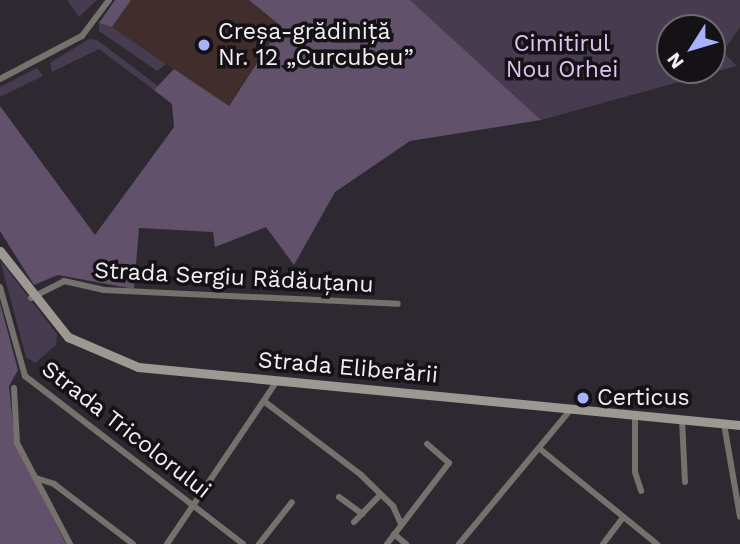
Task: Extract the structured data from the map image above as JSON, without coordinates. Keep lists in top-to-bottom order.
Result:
{
  "streets": {
    "street": ["Strada Sergiu Rădăuțanu", "Strada Eliberării", "Strada Tricolorului"]
  },
  "crossings": [
    ["Strada Sergiu Rădăuțanu", "Strada Eliberării"]
  ],
  "parks": ["Cimitirul Nou Orhei"],
  "places": ["Creșa-grădiniță Nr. 12 „Curcubeu”", "Certicus"],
  "north": "bottom left"
}
